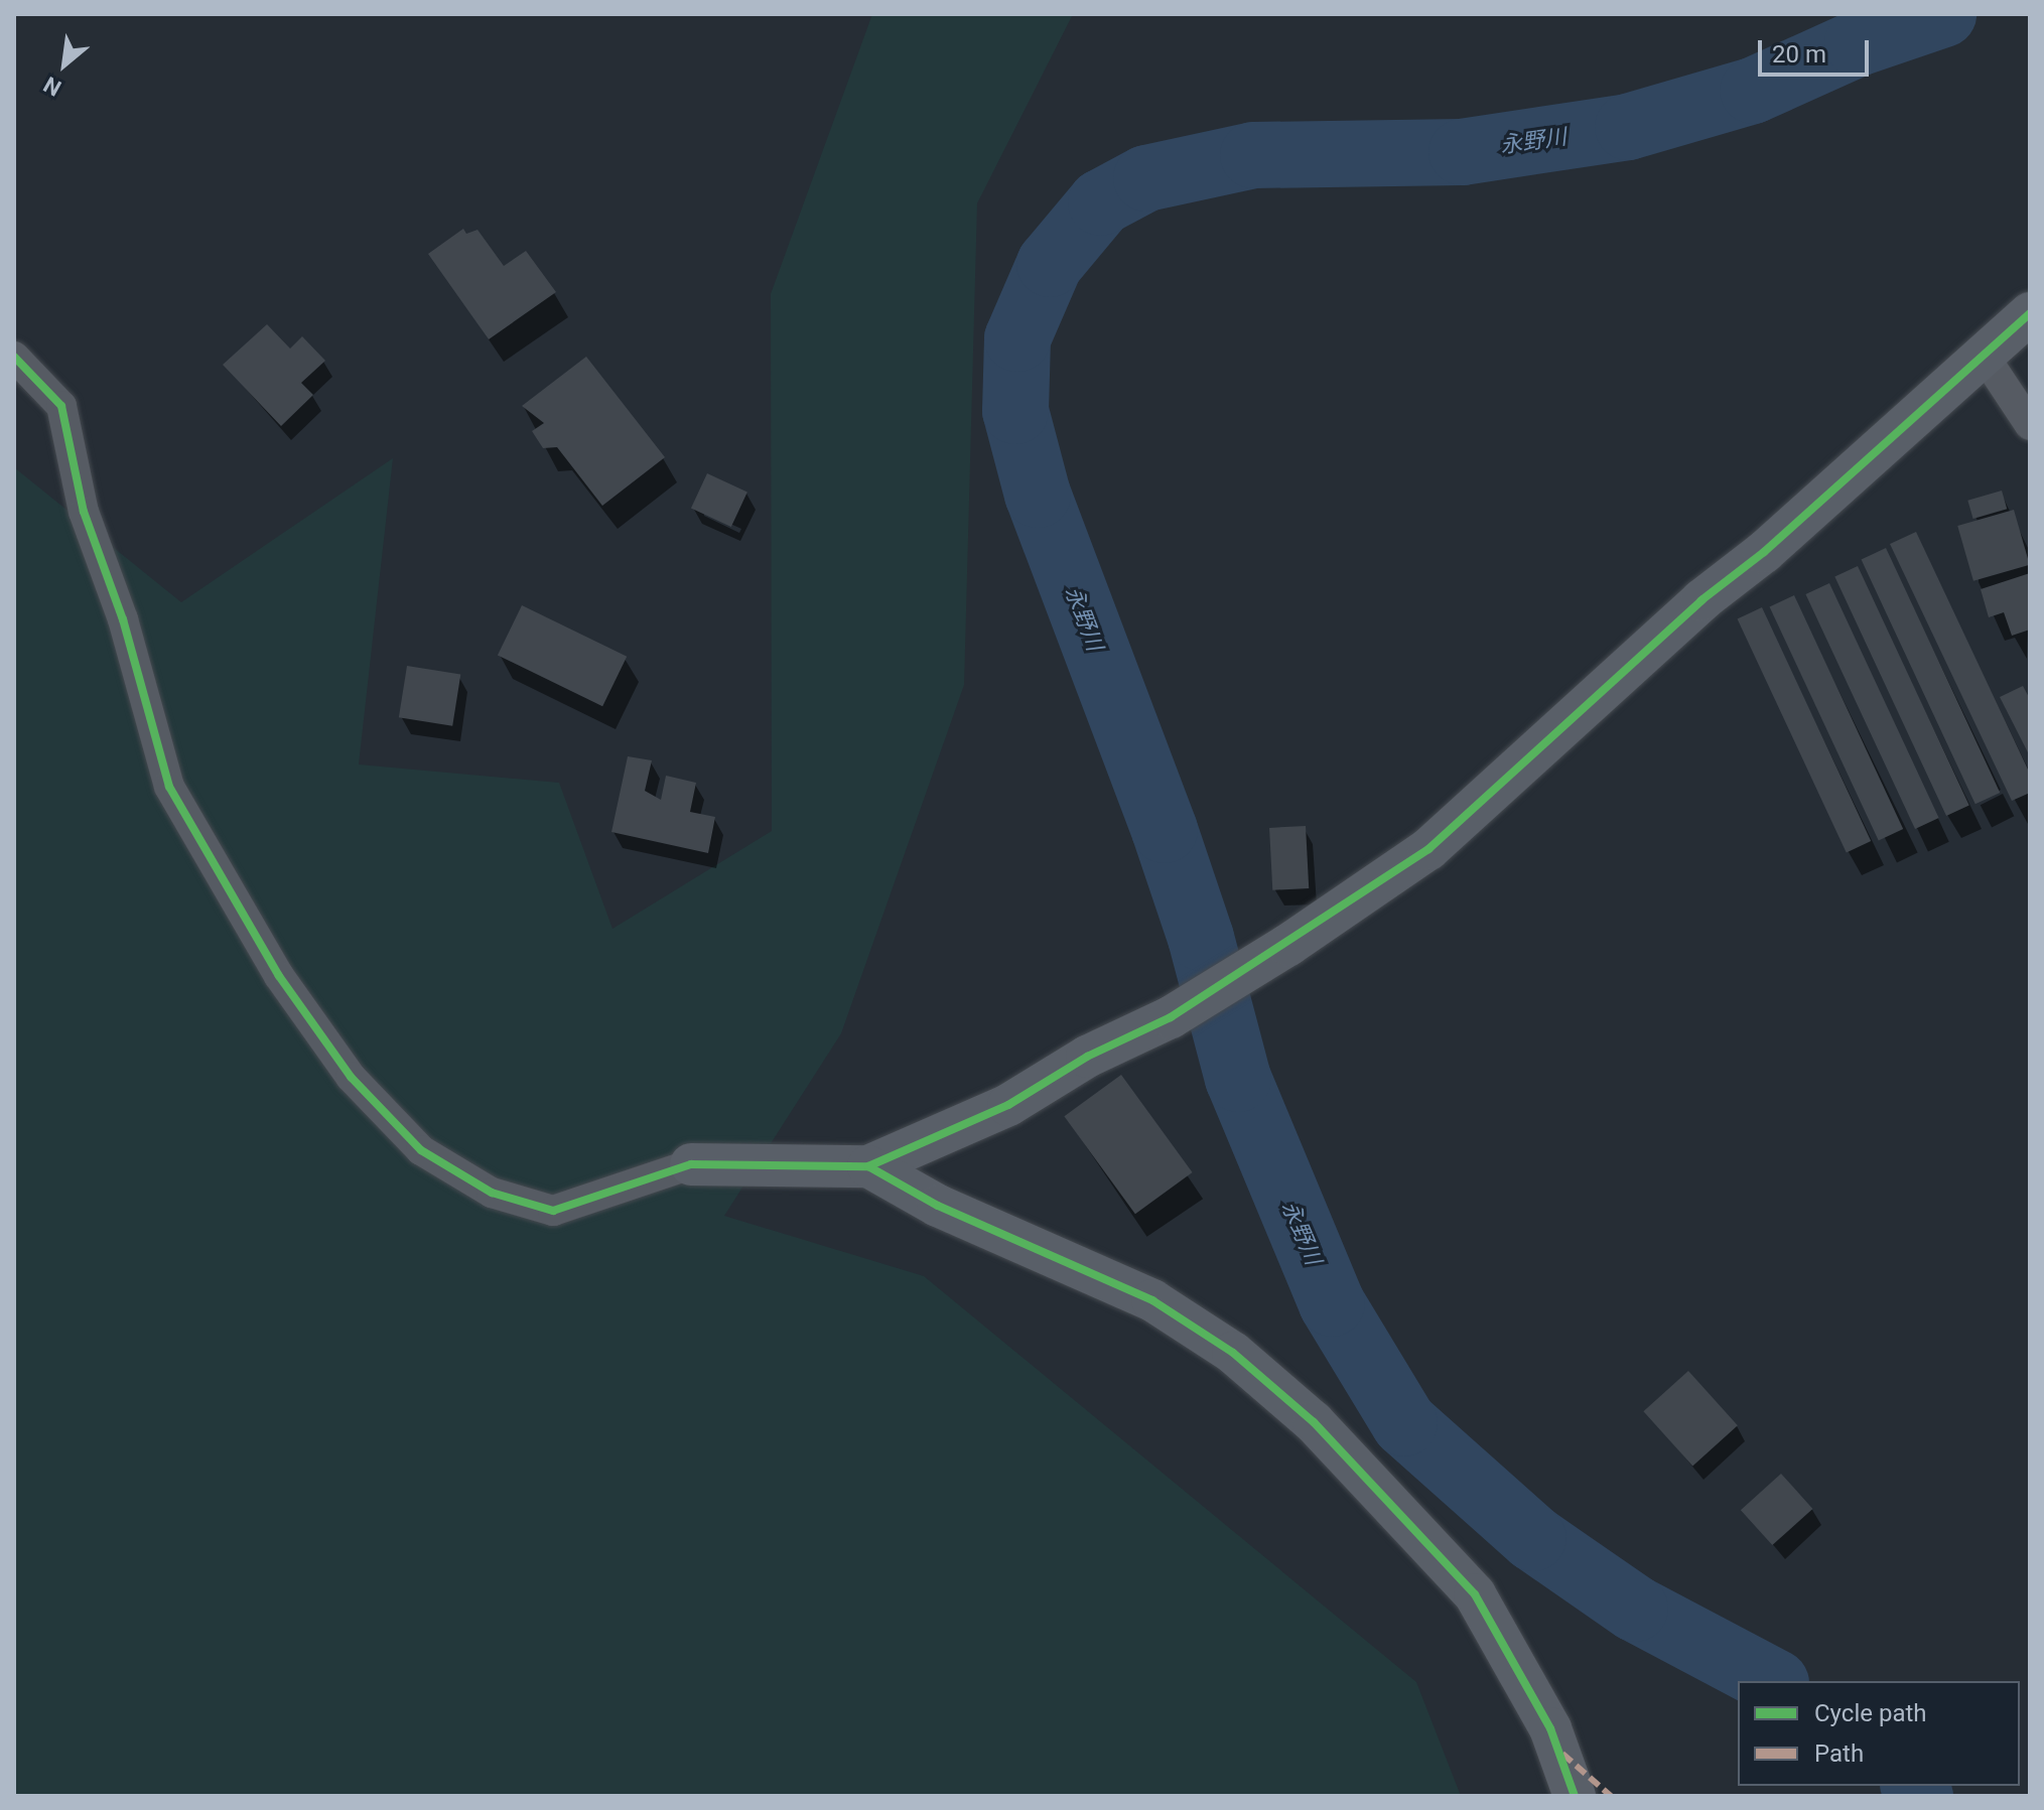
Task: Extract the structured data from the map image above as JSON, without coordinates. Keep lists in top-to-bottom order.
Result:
{
  "water": ["永野川"],
  "legend": ["Cycle path", "Path"],
  "scale_bar": "20 m",
  "north": "bottom left"
}
